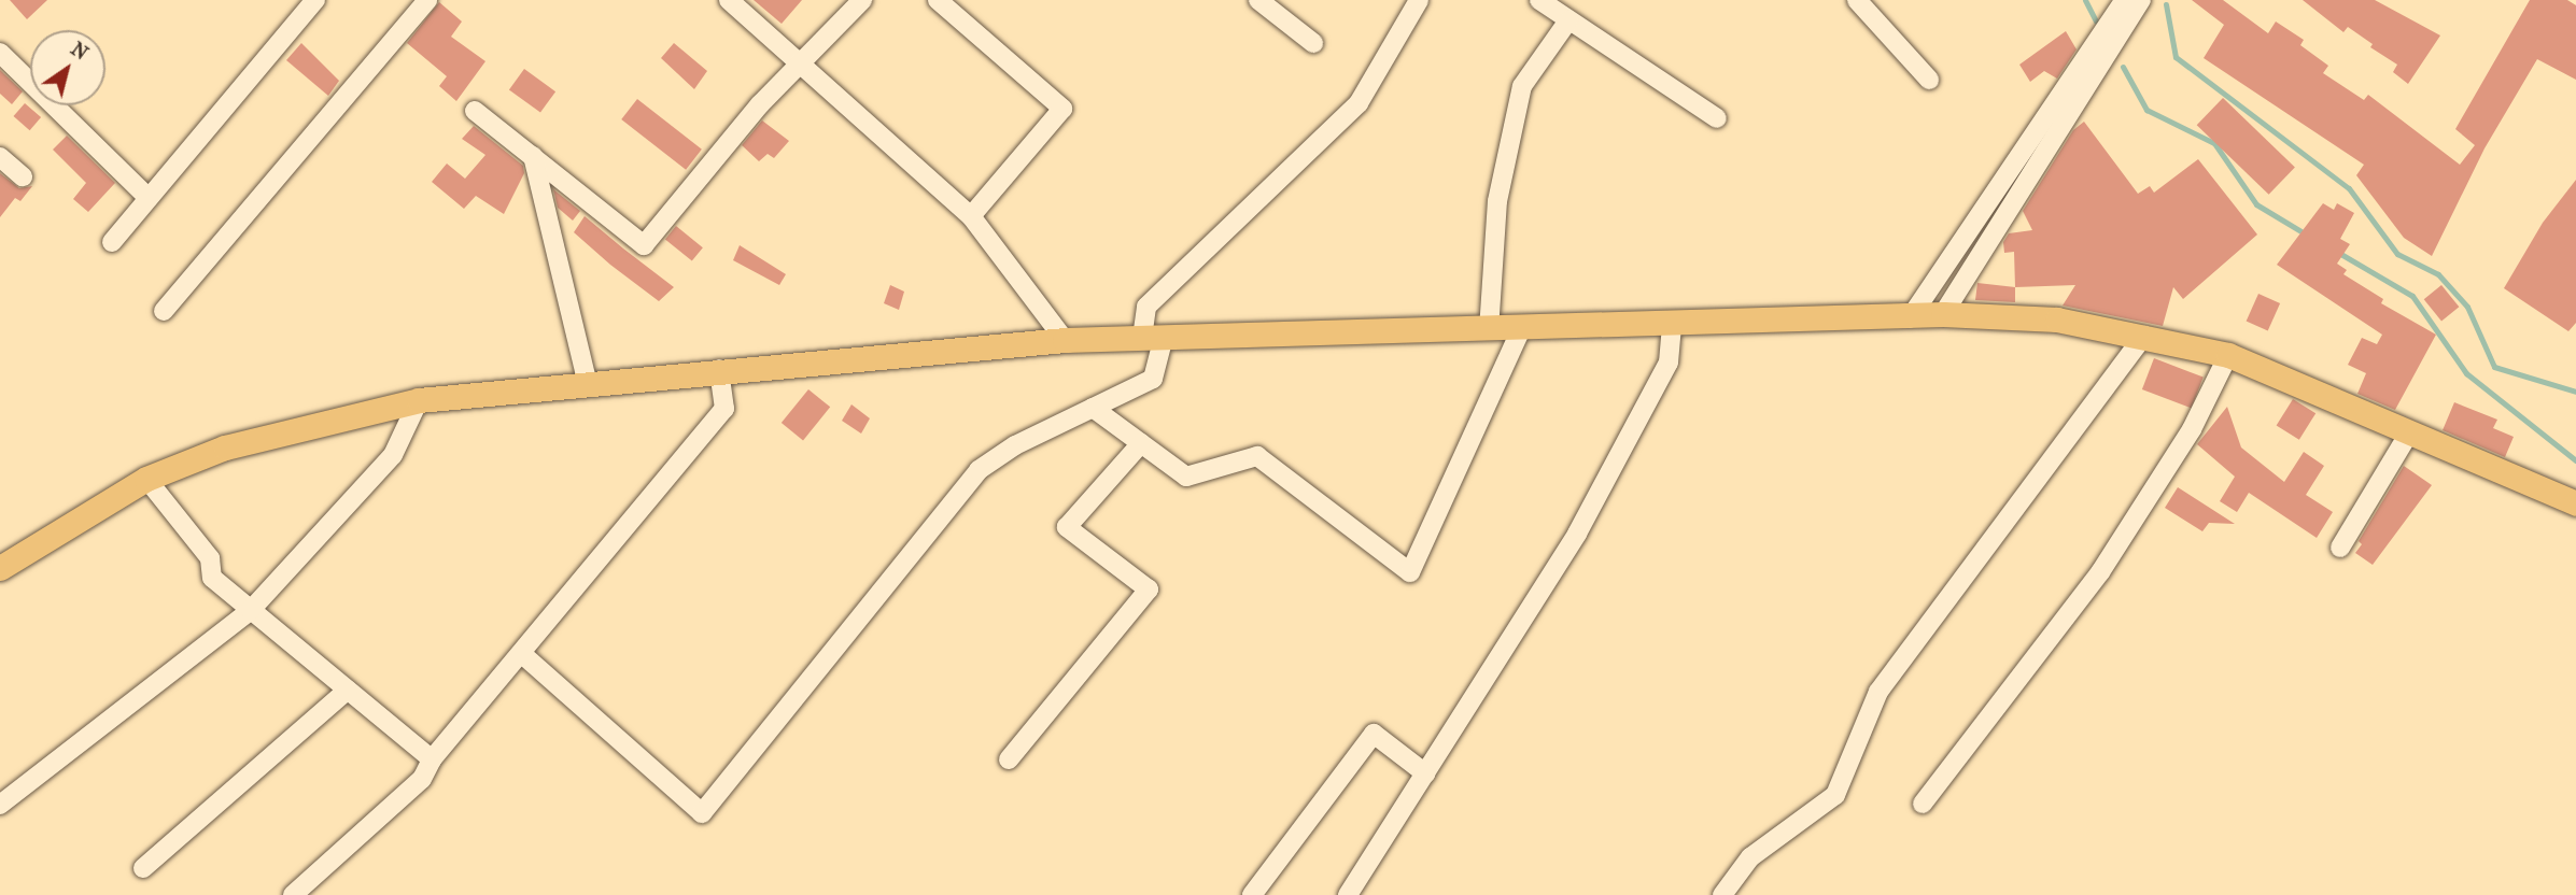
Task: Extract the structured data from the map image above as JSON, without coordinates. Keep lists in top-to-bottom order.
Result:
{
  "north": "top right"
}
